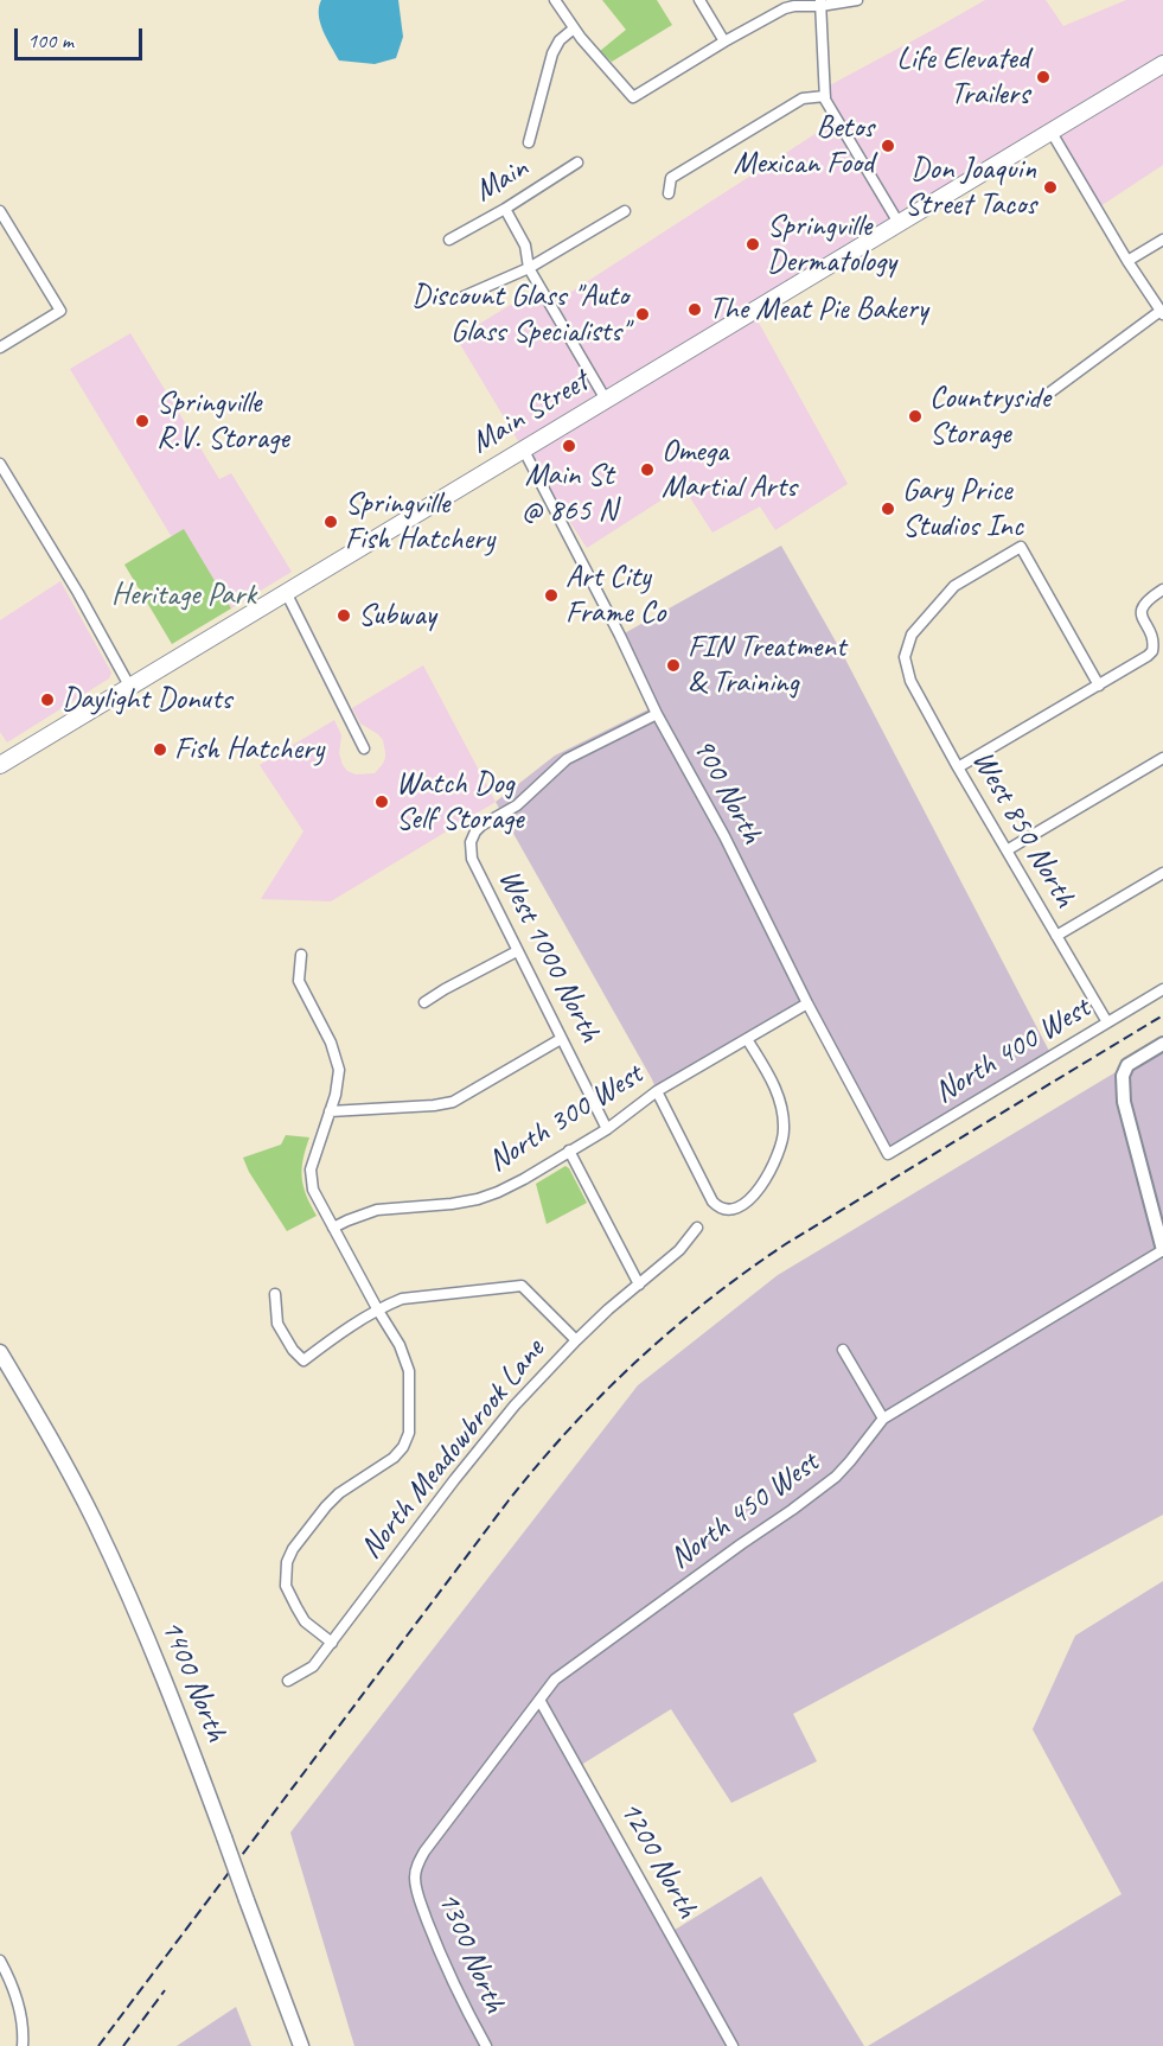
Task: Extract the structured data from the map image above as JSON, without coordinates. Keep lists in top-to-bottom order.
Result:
{
  "streets": {
    "main road": ["Main Street", "1400 North"],
    "street": [
      "Main",
      "900 North",
      "West 850 North",
      "West 1000 North",
      "North 400 West",
      "North 300 West",
      "North Meadowbrook Lane",
      "North 450 West",
      "1200 North",
      "1300 North"
    ]
  },
  "crossings": [
    ["Main Street", "900 North"],
    ["900 North", "West 1000 North"],
    ["900 North", "North 400 West"],
    ["900 North", "North 300 West"],
    ["West 850 North", "North 400 West"],
    ["West 1000 North", "North 300 West"],
    ["North 450 West", "1200 North"],
    ["North 450 West", "1300 North"]
  ],
  "parks": ["Heritage Park"],
  "places": [
    "Life Elevated Trailers",
    "Betos Mexican Food",
    "Don Joaquin Street Tacos",
    "Springville Dermatology",
    "The Meat Pie Bakery",
    "Discount Glass \"Auto Glass Specialists\"",
    "Countryside Storage",
    "Springville R.V. Storage",
    "Main St @ 865 N",
    "Omega Martial Arts",
    "Gary Price Studios Inc",
    "Springville Fish Hatchery",
    "Art City Frame Co",
    "Subway",
    "FIN Treatment & Training",
    "Daylight Donuts",
    "Fish Hatchery",
    "Watch Dog Self Storage"
  ],
  "scale_bar": "100 m"
}
